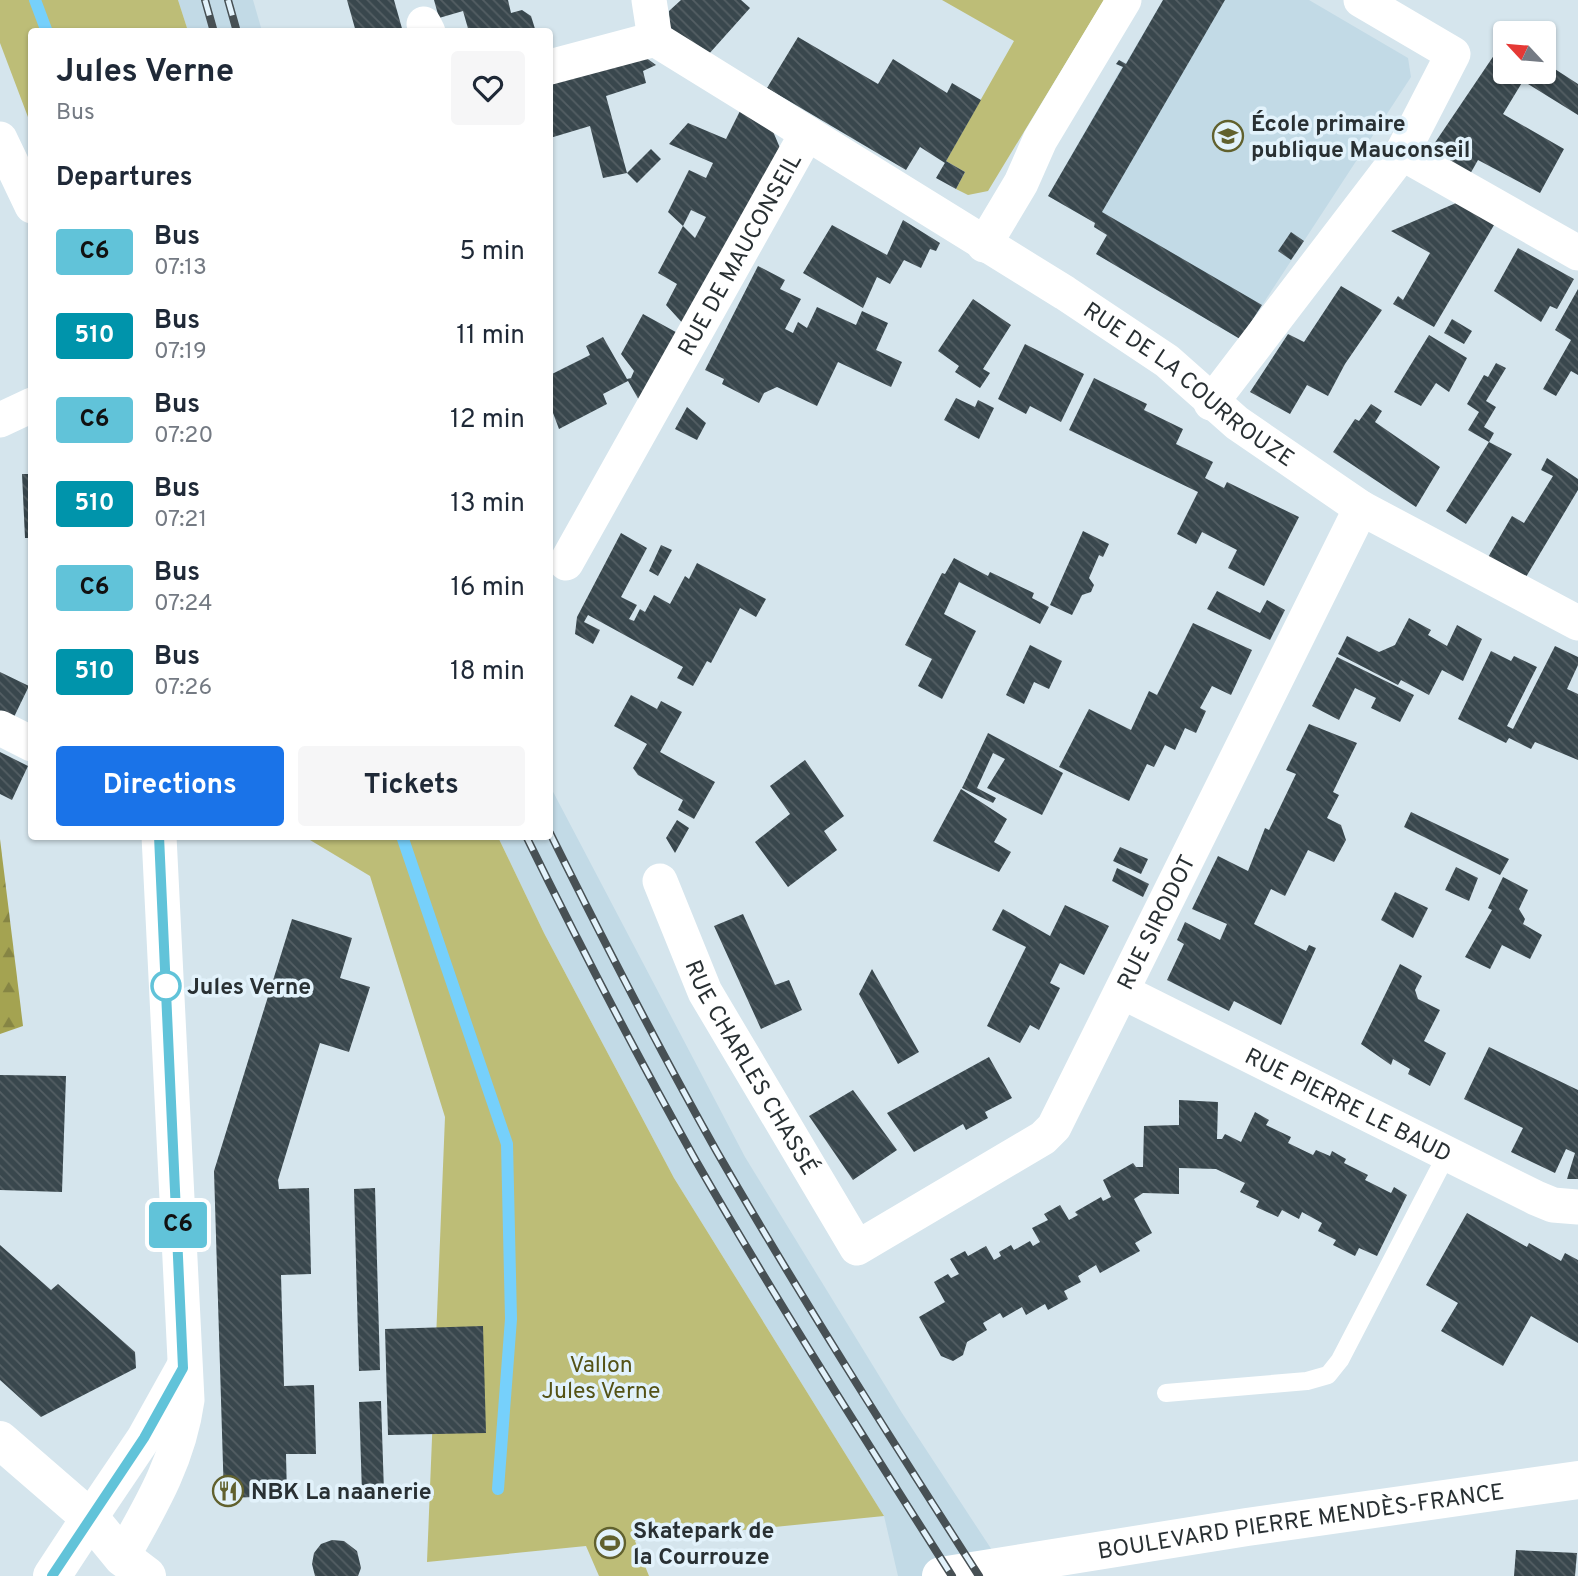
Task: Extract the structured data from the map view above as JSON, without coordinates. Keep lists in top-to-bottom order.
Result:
{
  "streets": {
    "main road": ["BOULEVARD PIERRE MENDÈS-FRANCE"],
    "street": [
      "RUE DE MAUCONSEIL",
      "RUE DE LA COURROUZE",
      "RUE SIRODOT",
      "RUE CHARLES CHASSÉ",
      "RUE PIERRE LE BAUD"
    ]
  },
  "crossings": [
    ["RUE DE MAUCONSEIL", "RUE DE LA COURROUZE"],
    ["RUE DE LA COURROUZE", "RUE SIRODOT"],
    ["RUE SIRODOT", "RUE CHARLES CHASSÉ"],
    ["RUE SIRODOT", "RUE PIERRE LE BAUD"]
  ],
  "parks": ["Vallon Jules Verne"],
  "places": {
    "school or university": ["École primaire publique Mauconseil"],
    "other": ["Jules Verne"],
    "restaurant": ["NBK La naanerie"],
    "sports": ["Skatepark de la Courrouze"]
  },
  "lines": ["bus line C6"],
  "north": "top left",
  "page": {
    "on_map": "C6",
    "heading": [
      ["Jules Verne", "Bus"],
      "Departures"
    ],
    "list": [
      {
        "mark": "C6",
        "name": "Bus",
        "note": "07:13",
        "value": "5 min"
      },
      {
        "mark": "510",
        "name": "Bus",
        "note": "07:19",
        "value": "11 min"
      },
      {
        "mark": "C6",
        "name": "Bus",
        "note": "07:20",
        "value": "12 min"
      },
      {
        "mark": "510",
        "name": "Bus",
        "note": "07:21",
        "value": "13 min"
      },
      {
        "mark": "C6",
        "name": "Bus",
        "note": "07:24",
        "value": "16 min"
      },
      {
        "mark": "510",
        "name": "Bus",
        "note": "07:26",
        "value": "18 min"
      }
    ],
    "buttons": ["Directions", "Tickets"]
  }
}
